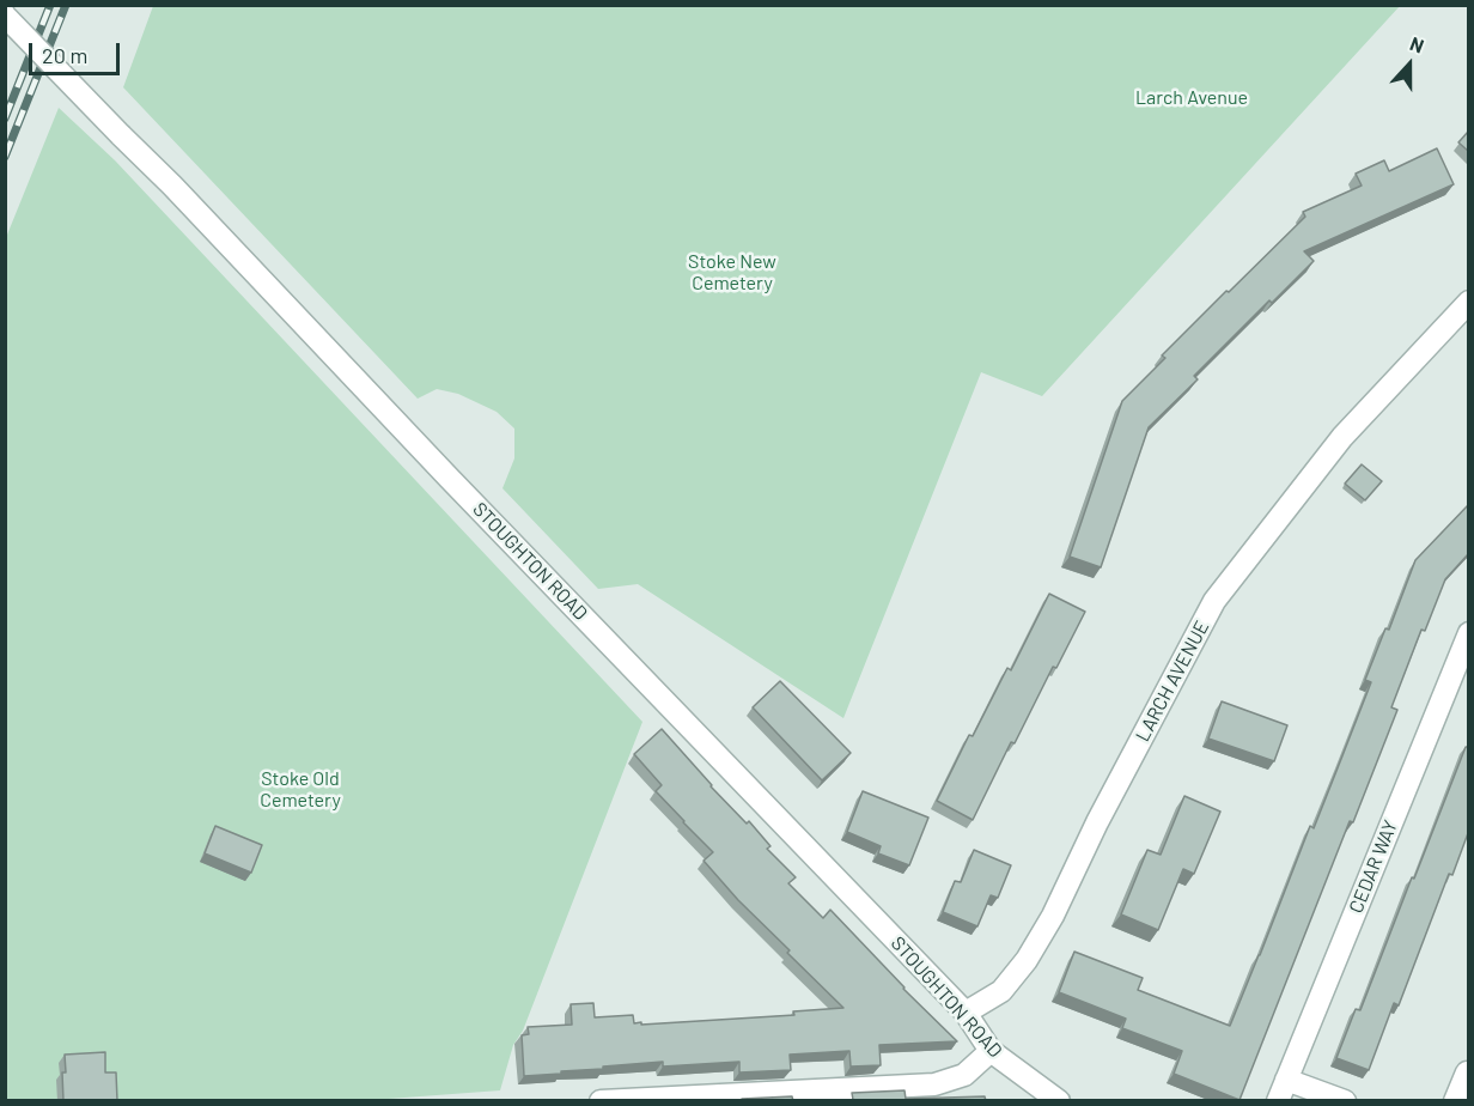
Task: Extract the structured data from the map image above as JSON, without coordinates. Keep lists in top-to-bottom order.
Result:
{
  "streets": {
    "street": ["STOUGHTON ROAD", "LARCH AVENUE", "CEDAR WAY"]
  },
  "crossings": [
    ["STOUGHTON ROAD", "LARCH AVENUE"]
  ],
  "parks": ["Larch Avenue", "Stoke New Cemetery", "Stoke Old Cemetery"],
  "scale_bar": "20 m",
  "north": "top"
}
